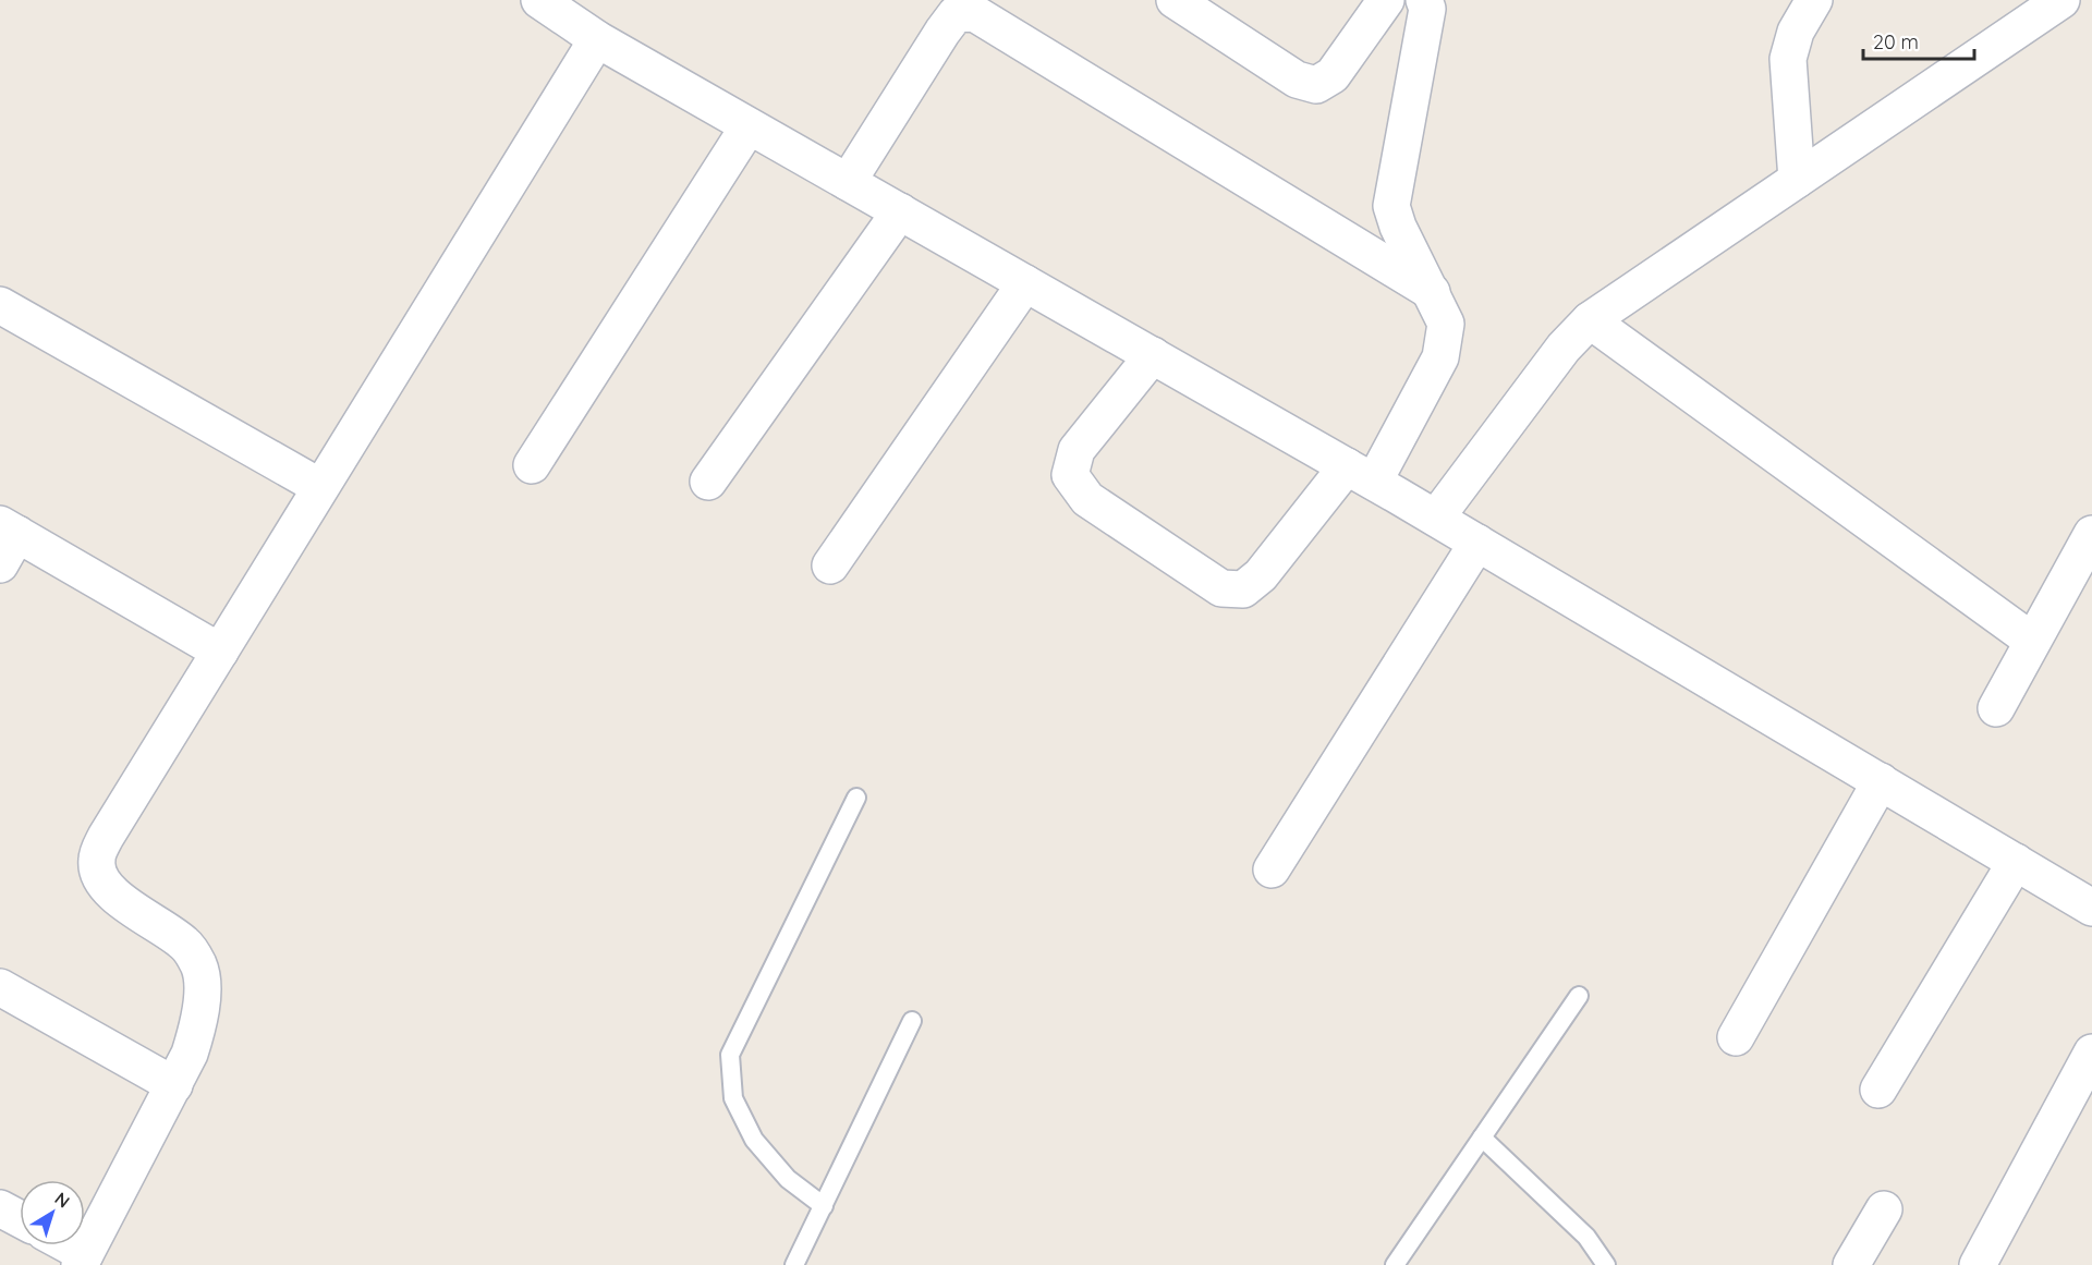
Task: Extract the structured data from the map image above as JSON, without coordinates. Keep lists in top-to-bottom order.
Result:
{
  "scale_bar": "20 m",
  "north": "top right"
}
